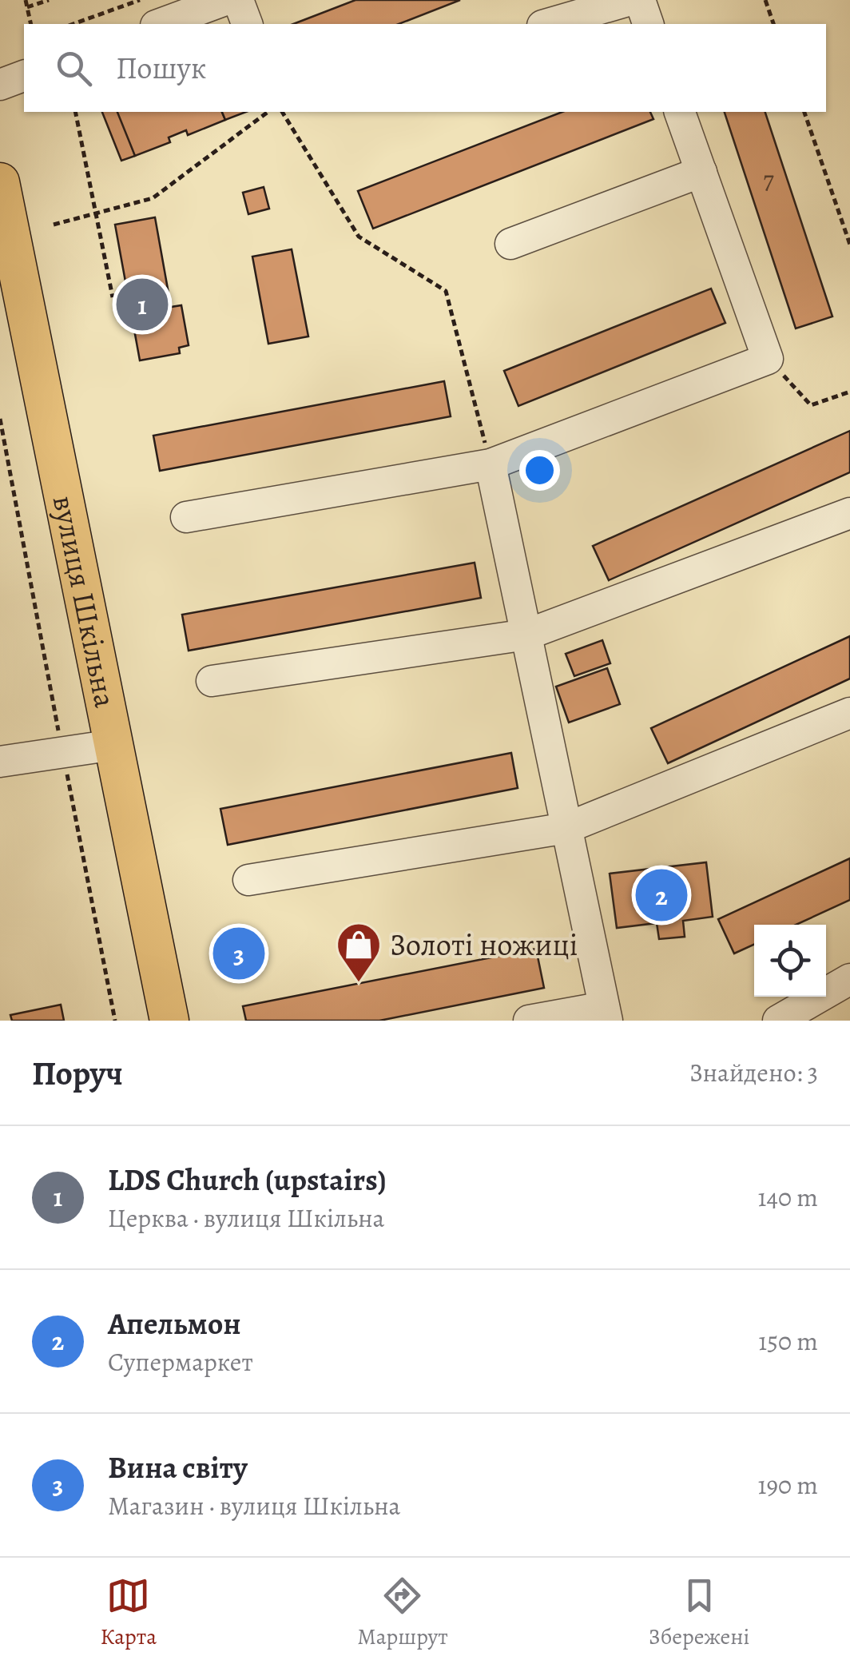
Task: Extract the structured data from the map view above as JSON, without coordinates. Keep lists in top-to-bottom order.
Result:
{
  "streets": {
    "main road": ["вулиця Шкільна"]
  },
  "places": {
    "shop": ["Золоті ножиці"]
  },
  "house_numbers": ["7"],
  "page": {
    "search": "Пошук",
    "pins": ["1", "2", "3"],
    "heading": ["Поруч", "Знайдено: 3"],
    "list": [
      {
        "mark": "1",
        "name": "LDS Church (upstairs)",
        "note": "Церква · вулиця Шкільна",
        "value": "140 m"
      },
      {
        "mark": "2",
        "name": "Апельмон",
        "note": "Супермаркет",
        "value": "150 m"
      },
      {
        "mark": "3",
        "name": "Вина світу",
        "note": "Магазин · вулиця Шкільна",
        "value": "190 m"
      }
    ],
    "nav": ["Карта", "Маршрут", "Збережені"]
  }
}
